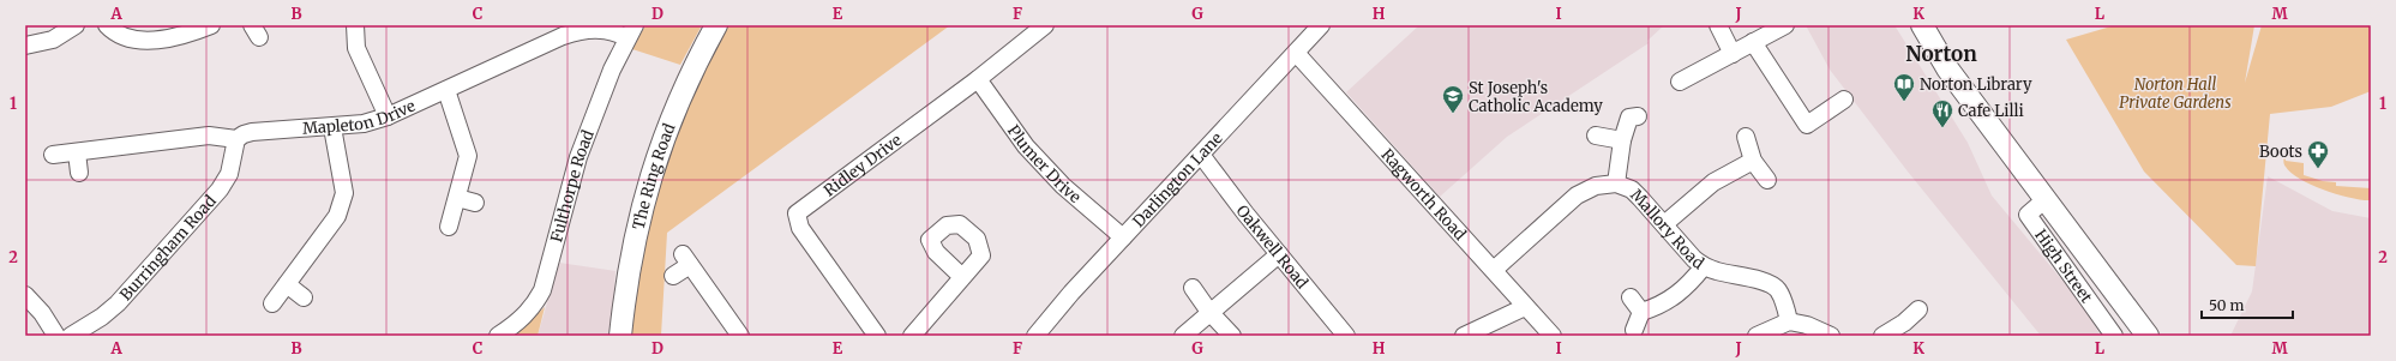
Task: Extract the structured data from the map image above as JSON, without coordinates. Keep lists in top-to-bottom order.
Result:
{
  "streets": {
    "main road": ["The Ring Road", "High Street"],
    "street": [
      "Mapleton Drive",
      "Ridley Drive",
      "Plumer Drive",
      "Darlington Lane",
      "Fulthorpe Road",
      "Ragworth Road",
      "Mallory Road",
      "Oakwell Road",
      "Burringham Road"
    ]
  },
  "crossings": [
    ["Mapleton Drive", "Fulthorpe Road"],
    ["Mapleton Drive", "Burringham Road"],
    ["Ridley Drive", "Plumer Drive"],
    ["Plumer Drive", "Darlington Lane"],
    ["Darlington Lane", "Ragworth Road"],
    ["Darlington Lane", "Oakwell Road"],
    ["Ragworth Road", "Mallory Road"]
  ],
  "districts": ["Norton"],
  "parks": ["Norton Hall Private Gardens"],
  "places": {
    "library": ["Norton Library"],
    "school or university": ["St Joseph's Catholic Academy"],
    "restaurant": ["Cafe Lilli"],
    "pharmacy": ["Boots"]
  },
  "scale_bar": "50 m",
  "grid": {
    "columns": [
      "A",
      "B",
      "C",
      "D",
      "E",
      "F",
      "G",
      "H",
      "I",
      "J",
      "K",
      "L",
      "M"
    ],
    "rows": ["1", "2"]
  }
}
